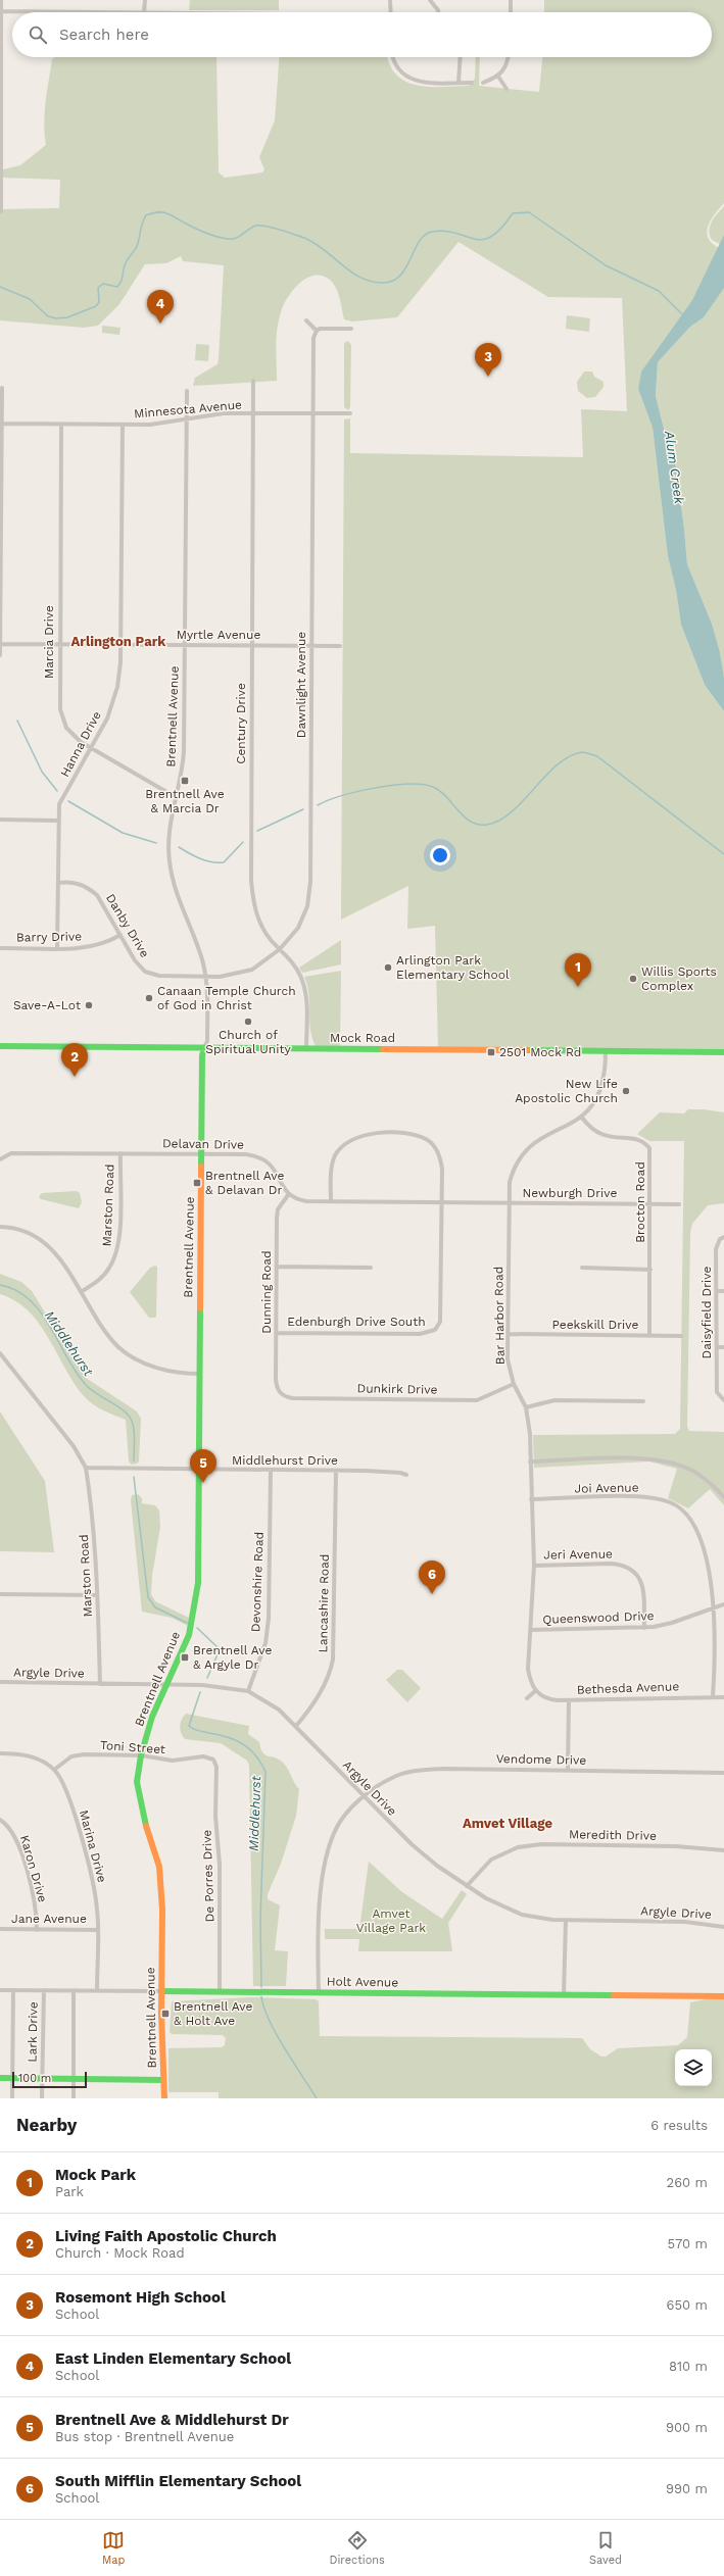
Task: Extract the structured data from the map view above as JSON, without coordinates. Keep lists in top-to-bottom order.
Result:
{
  "streets": {
    "street": [
      "Minnesota Avenue",
      "Myrtle Avenue",
      "Marcia Drive",
      "Dawnlight Avenue",
      "Brentnell Avenue",
      "Century Drive",
      "Hanna Drive",
      "Danby Drive",
      "Barry Drive",
      "Mock Road",
      "Delavan Drive",
      "Newburgh Drive",
      "Brocton Road",
      "Marston Road",
      "Dunning Road",
      "Daisyfield Drive",
      "Bar Harbor Road",
      "Edenburgh Drive South",
      "Peekskill Drive",
      "Dunkirk Drive",
      "Middlehurst Drive",
      "Joi Avenue",
      "Jeri Avenue",
      "Devonshire Road",
      "Lancashire Road",
      "Queenswood Drive",
      "Argyle Drive",
      "Bethesda Avenue",
      "Toni Street",
      "Vendome Drive",
      "Meredith Drive",
      "Marina Drive",
      "Karon Drive",
      "De Porres Drive",
      "Jane Avenue",
      "Holt Avenue",
      "Lark Drive"
    ]
  },
  "crossings": [
    ["Minnesota Avenue", "Marcia Drive"],
    ["Minnesota Avenue", "Dawnlight Avenue"],
    ["Minnesota Avenue", "Brentnell Avenue"],
    ["Minnesota Avenue", "Century Drive"],
    ["Minnesota Avenue", "Hanna Drive"],
    ["Myrtle Avenue", "Marcia Drive"],
    ["Myrtle Avenue", "Dawnlight Avenue"],
    ["Myrtle Avenue", "Brentnell Avenue"],
    ["Myrtle Avenue", "Century Drive"],
    ["Myrtle Avenue", "Hanna Drive"],
    ["Marcia Drive", "Brentnell Avenue"],
    ["Marcia Drive", "Hanna Drive"],
    ["Dawnlight Avenue", "Brentnell Avenue"],
    ["Dawnlight Avenue", "Century Drive"],
    ["Dawnlight Avenue", "Danby Drive"],
    ["Brentnell Avenue", "Danby Drive"],
    ["Brentnell Avenue", "Mock Road"],
    ["Brentnell Avenue", "Delavan Drive"],
    ["Brentnell Avenue", "Middlehurst Drive"],
    ["Brentnell Avenue", "Argyle Drive"],
    ["Brentnell Avenue", "Toni Street"],
    ["Brentnell Avenue", "Holt Avenue"],
    ["Century Drive", "Mock Road"],
    ["Hanna Drive", "Danby Drive"],
    ["Hanna Drive", "Barry Drive"],
    ["Danby Drive", "Barry Drive"],
    ["Mock Road", "Bar Harbor Road"],
    ["Delavan Drive", "Marston Road"],
    ["Delavan Drive", "Dunning Road"],
    ["Newburgh Drive", "Brocton Road"],
    ["Newburgh Drive", "Bar Harbor Road"],
    ["Brocton Road", "Bar Harbor Road"],
    ["Brocton Road", "Peekskill Drive"],
    ["Marston Road", "Middlehurst Drive"],
    ["Marston Road", "Argyle Drive"],
    ["Dunning Road", "Edenburgh Drive South"],
    ["Dunning Road", "Dunkirk Drive"],
    ["Bar Harbor Road", "Peekskill Drive"],
    ["Bar Harbor Road", "Dunkirk Drive"],
    ["Bar Harbor Road", "Joi Avenue"],
    ["Bar Harbor Road", "Jeri Avenue"],
    ["Bar Harbor Road", "Queenswood Drive"],
    ["Bar Harbor Road", "Bethesda Avenue"],
    ["Middlehurst Drive", "Devonshire Road"],
    ["Middlehurst Drive", "Lancashire Road"],
    ["Joi Avenue", "Queenswood Drive"],
    ["Jeri Avenue", "Queenswood Drive"],
    ["Devonshire Road", "Argyle Drive"],
    ["Lancashire Road", "Argyle Drive"],
    ["Argyle Drive", "Vendome Drive"],
    ["Argyle Drive", "Meredith Drive"],
    ["Toni Street", "Marina Drive"],
    ["Toni Street", "De Porres Drive"],
    ["Vendome Drive", "Holt Avenue"],
    ["Marina Drive", "Jane Avenue"],
    ["Marina Drive", "Holt Avenue"],
    ["Karon Drive", "Jane Avenue"],
    ["De Porres Drive", "Holt Avenue"],
    ["Holt Avenue", "Lark Drive"]
  ],
  "districts": ["Arlington Park", "Amvet Village"],
  "water": ["Alum Creek", "Middlehurst"],
  "parks": ["Amvet Village Park"],
  "places": {
    "transit": [
      "Brentnell Ave & Marcia Dr",
      "2501 Mock Rd",
      "Brentnell Ave & Delavan Dr",
      "Brentnell Ave & Argyle Dr",
      "Brentnell Ave & Holt Ave"
    ],
    "other": [
      "Arlington Park Elementary School",
      "Willis Sports Complex",
      "Canaan Temple Church of God in Christ",
      "Save-A-Lot",
      "Church of Spiritual Unity",
      "New Life Apostolic Church"
    ]
  },
  "scale_bar": "100 m",
  "page": {
    "search": "Search here",
    "pins": [
      "4",
      "3",
      "1",
      "2",
      "5",
      "6"
    ],
    "scale": "100 m",
    "heading": ["Nearby", "6 results"],
    "list": [
      {
        "mark": "1",
        "name": "Mock Park",
        "note": "Park",
        "value": "260 m"
      },
      {
        "mark": "2",
        "name": "Living Faith Apostolic Church",
        "note": "Church · Mock Road",
        "value": "570 m"
      },
      {
        "mark": "3",
        "name": "Rosemont High School",
        "note": "School",
        "value": "650 m"
      },
      {
        "mark": "4",
        "name": "East Linden Elementary School",
        "note": "School",
        "value": "810 m"
      },
      {
        "mark": "5",
        "name": "Brentnell Ave & Middlehurst Dr",
        "note": "Bus stop · Brentnell Avenue",
        "value": "900 m"
      },
      {
        "mark": "6",
        "name": "South Mifflin Elementary School",
        "note": "School",
        "value": "990 m"
      }
    ],
    "nav": ["Map", "Directions", "Saved"]
  }
}
